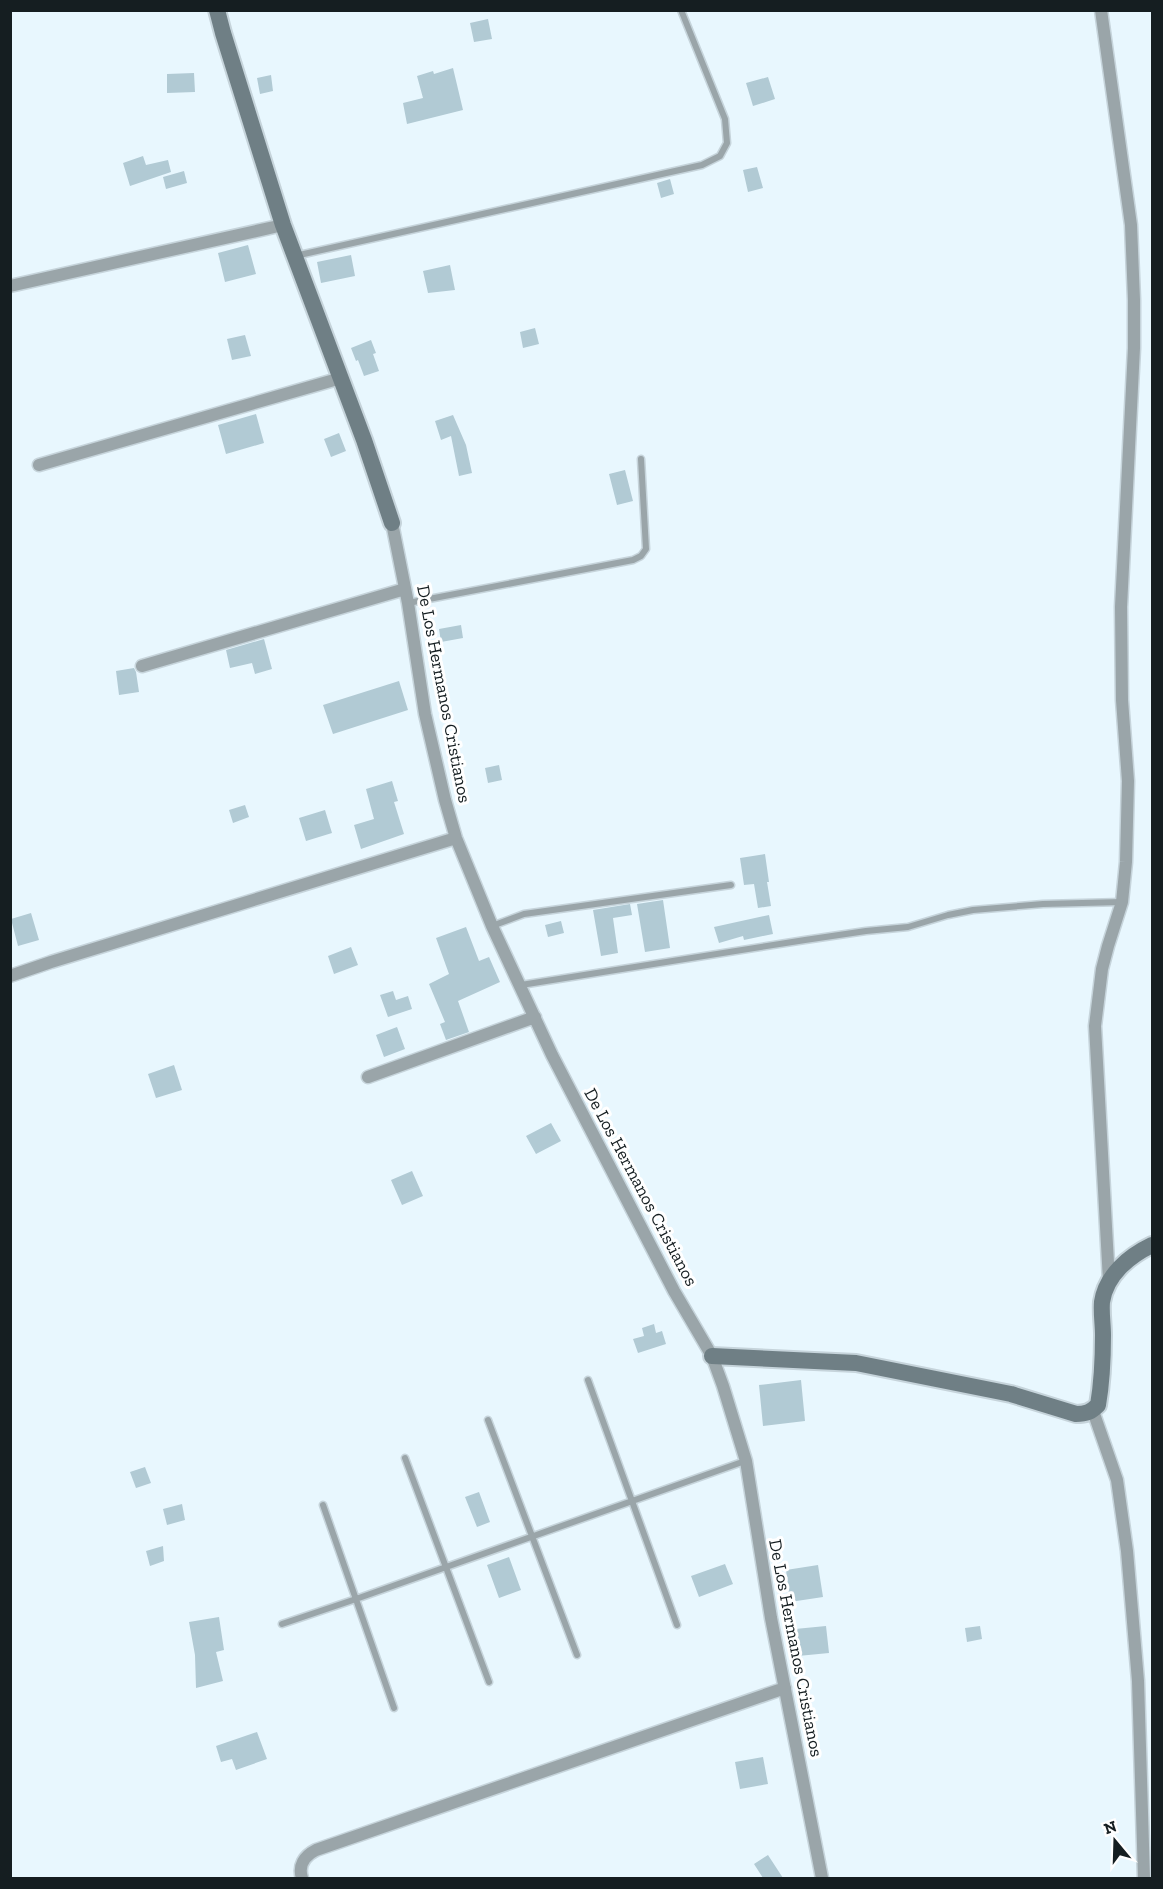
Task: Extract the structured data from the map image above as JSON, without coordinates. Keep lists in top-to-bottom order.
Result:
{
  "streets": {
    "street": ["De Los Hermanos Cristianos"]
  },
  "north": "top"
}
